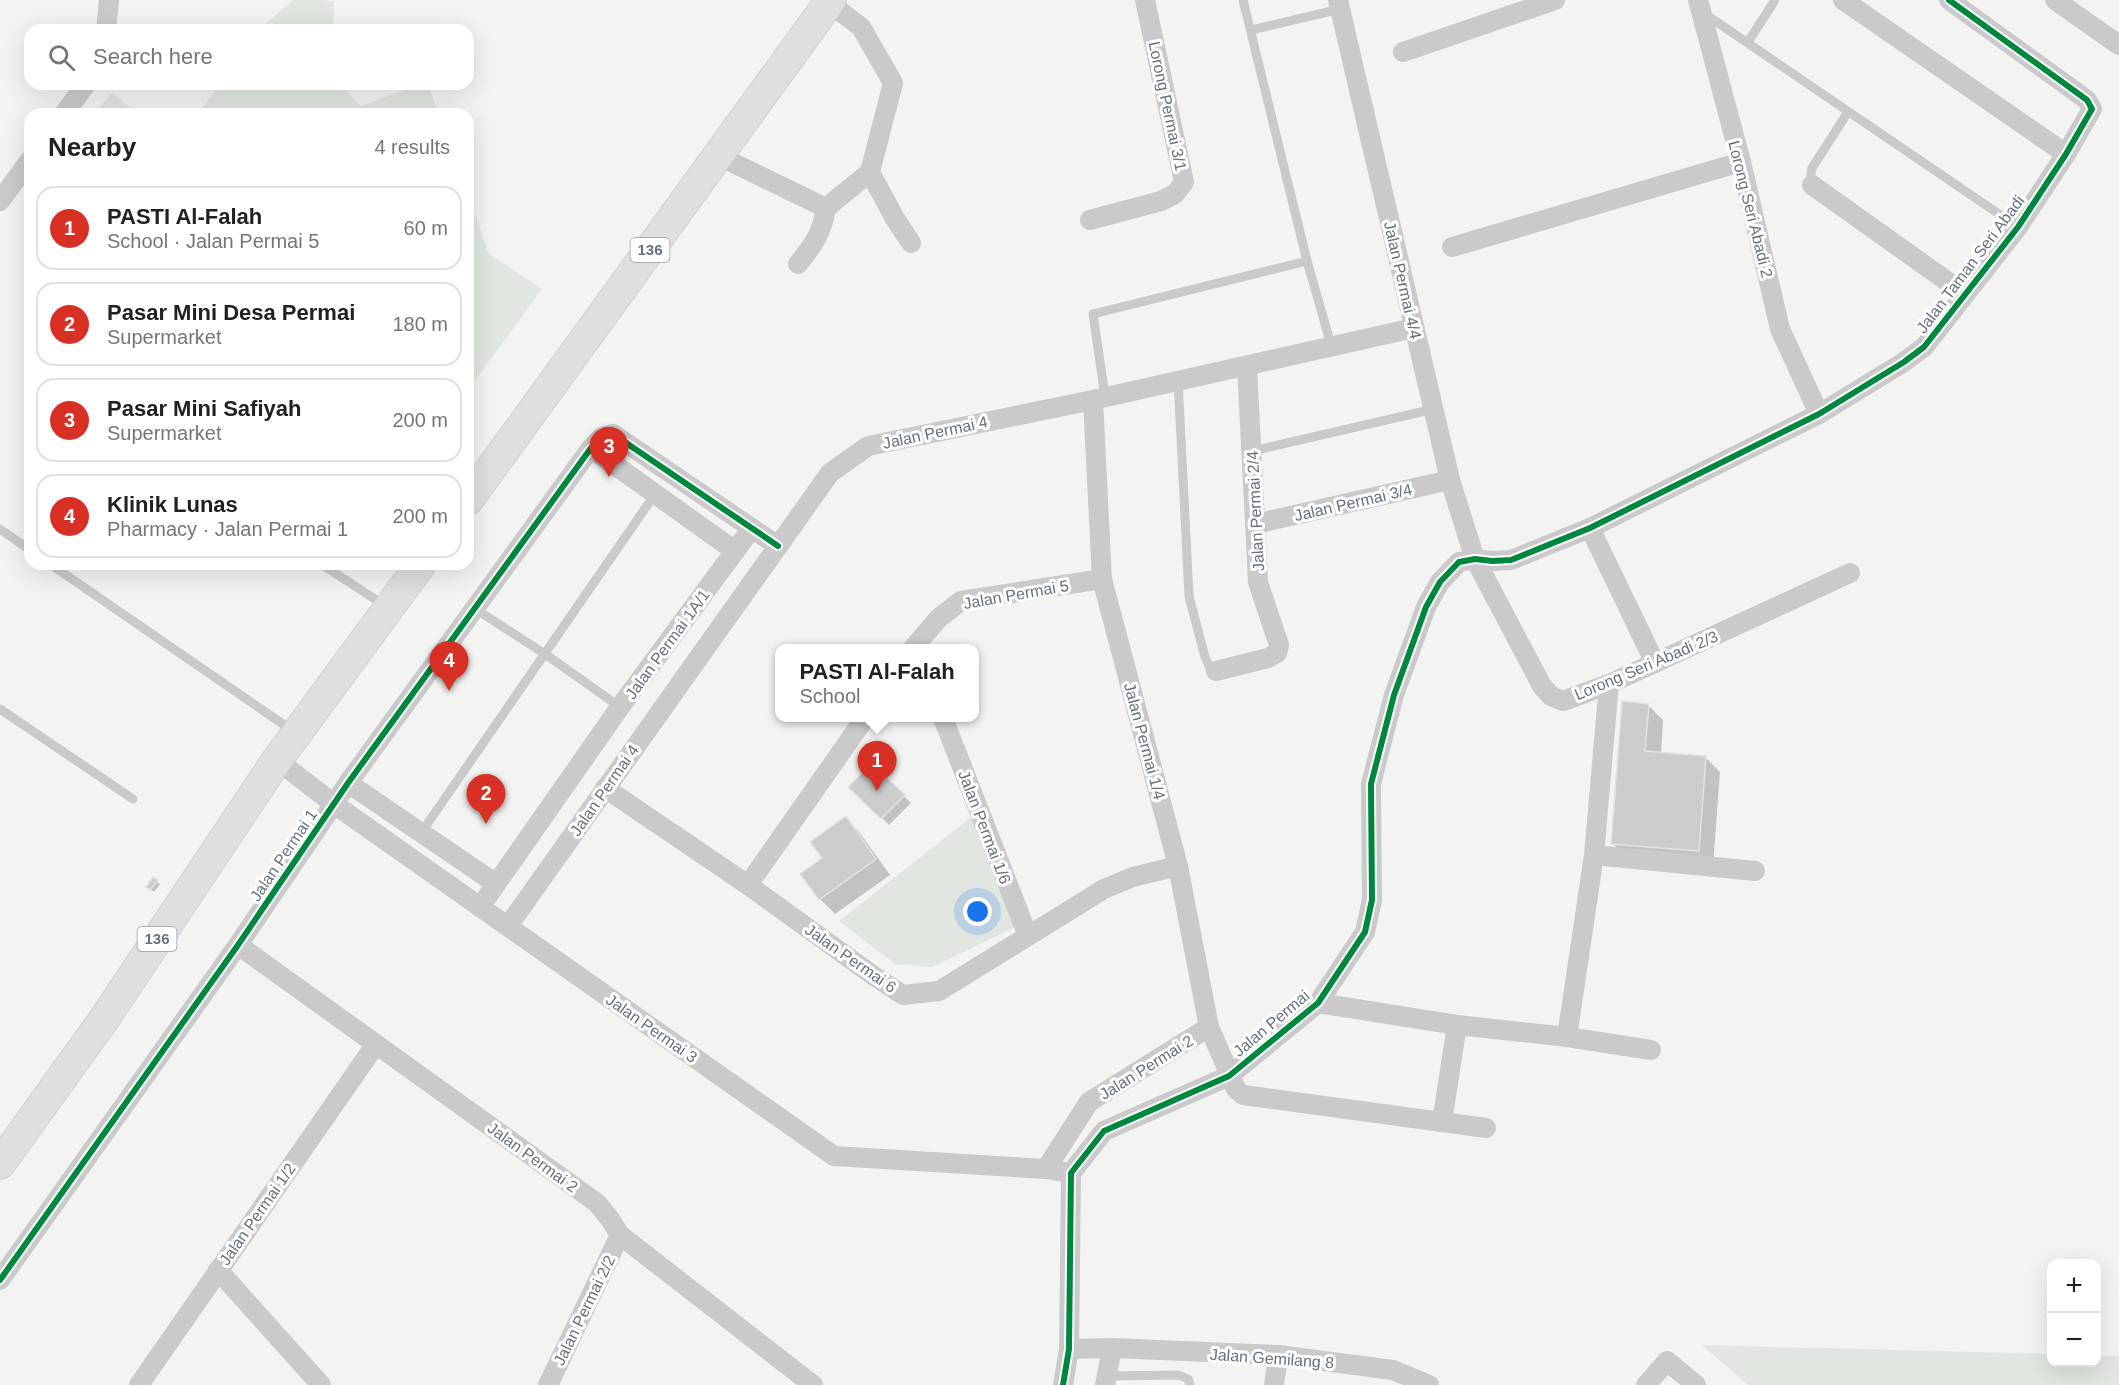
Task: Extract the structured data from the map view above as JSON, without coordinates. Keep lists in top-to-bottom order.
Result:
{
  "streets": {
    "main road": ["136"],
    "street": [
      "Lorong Permai 3/1",
      "Lorong Seri Abadi 2",
      "Jalan Taman Seri Abadi",
      "Jalan Permai 4/4",
      "Jalan Permai 4",
      "Jalan Permai 3/4",
      "Jalan Permai 2/4",
      "Jalan Permai 5",
      "Jalan Permai 1A/1",
      "Lorong Seri Abadi 2/3",
      "Jalan Permai 1/4",
      "Jalan Permai 1/6",
      "Jalan Permai 1",
      "Jalan Permai 6",
      "Jalan Permai",
      "Jalan Permai 3",
      "Jalan Permai 2",
      "Jalan Permai 1/2",
      "Jalan Permai 2/2",
      "Jalan Gemilang 8"
    ]
  },
  "crossings": [
    ["Lorong Seri Abadi 2", "Jalan Taman Seri Abadi"],
    ["136", "Jalan Permai 3"],
    ["Jalan Taman Seri Abadi", "Jalan Permai 4/4"],
    ["Jalan Taman Seri Abadi", "Lorong Seri Abadi 2/3"],
    ["Jalan Taman Seri Abadi", "Jalan Permai"],
    ["Jalan Permai 4/4", "Jalan Permai 4"],
    ["Jalan Permai 4/4", "Jalan Permai 3/4"],
    ["Jalan Permai 4/4", "Lorong Seri Abadi 2/3"],
    ["Jalan Permai 4/4", "Jalan Permai"],
    ["Jalan Permai 4", "Jalan Permai 2/4"],
    ["Jalan Permai 4", "Jalan Permai 1/4"],
    ["Jalan Permai 4", "Jalan Permai 6"],
    ["Jalan Permai 4", "Jalan Permai 3"],
    ["Jalan Permai 3/4", "Jalan Permai 2/4"],
    ["Jalan Permai 5", "Jalan Permai 1/4"],
    ["Jalan Permai 1A/1", "Jalan Permai 3"],
    ["Lorong Seri Abadi 2/3", "Jalan Permai"],
    ["Jalan Permai 1/4", "Jalan Permai 6"],
    ["Jalan Permai 1/4", "Jalan Permai"],
    ["Jalan Permai 1/4", "Jalan Permai 2"],
    ["Jalan Permai 1/6", "Jalan Permai 6"],
    ["Jalan Permai 1", "Jalan Permai 3"],
    ["Jalan Permai 1", "Jalan Permai 2"],
    ["Jalan Permai", "Jalan Permai 3"],
    ["Jalan Permai 3", "Jalan Permai 2"],
    ["Jalan Permai 2", "Jalan Permai 1/2"],
    ["Jalan Permai 2", "Jalan Permai 2/2"]
  ],
  "page": {
    "search": "Search here",
    "heading": ["Nearby", "4 results"],
    "list": [
      {
        "mark": "1",
        "name": "PASTI Al-Falah",
        "note": "School · Jalan Permai 5",
        "value": "60 m"
      },
      {
        "mark": "2",
        "name": "Pasar Mini Desa Permai",
        "note": "Supermarket",
        "value": "180 m"
      },
      {
        "mark": "3",
        "name": "Pasar Mini Safiyah",
        "note": "Supermarket",
        "value": "200 m"
      },
      {
        "mark": "4",
        "name": "Klinik Lunas",
        "note": "Pharmacy · Jalan Permai 1",
        "value": "200 m"
      }
    ],
    "pins": [
      "3",
      "4",
      "1",
      "2"
    ],
    "popup": ["PASTI Al-Falah", "School"],
    "map_buttons": ["+", "−"]
  }
}
